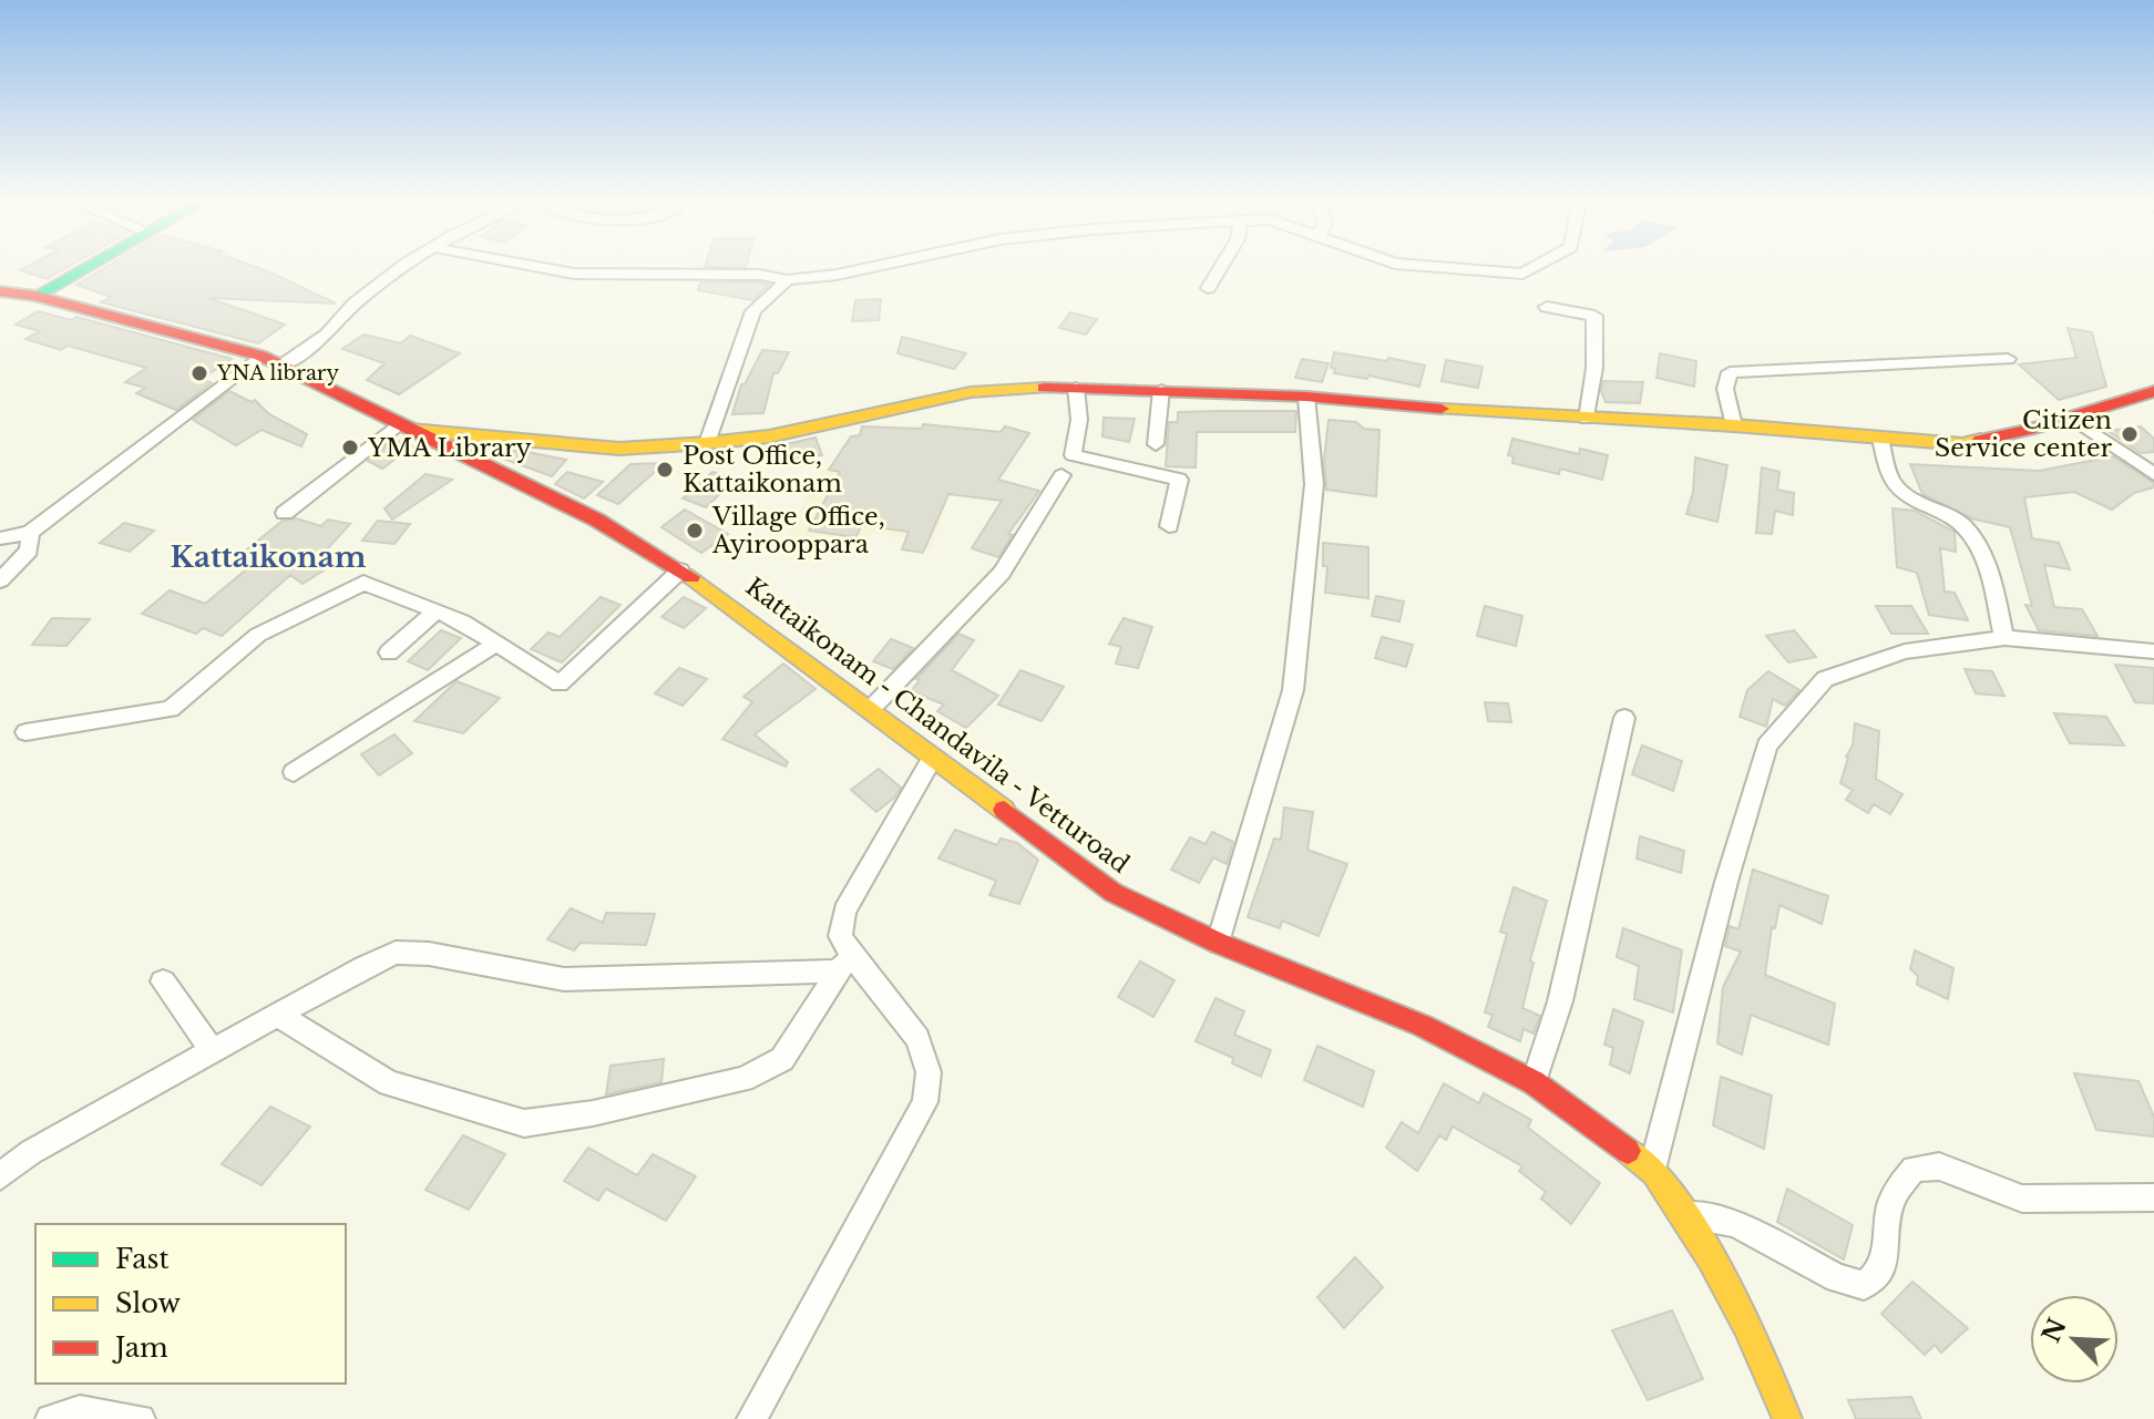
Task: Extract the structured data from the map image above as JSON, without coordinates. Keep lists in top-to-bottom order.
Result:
{
  "streets": {
    "main road": ["Kattaikonam - Chandavila - Vetturoad"]
  },
  "districts": ["Kattaikonam"],
  "places": [
    "YNA library",
    "Citizen Service center",
    "YMA Library",
    "Post Office, Kattaikonam",
    "Village Office, Ayirooppara"
  ],
  "legend": ["Fast", "Slow", "Jam"],
  "north": "top left"
}
